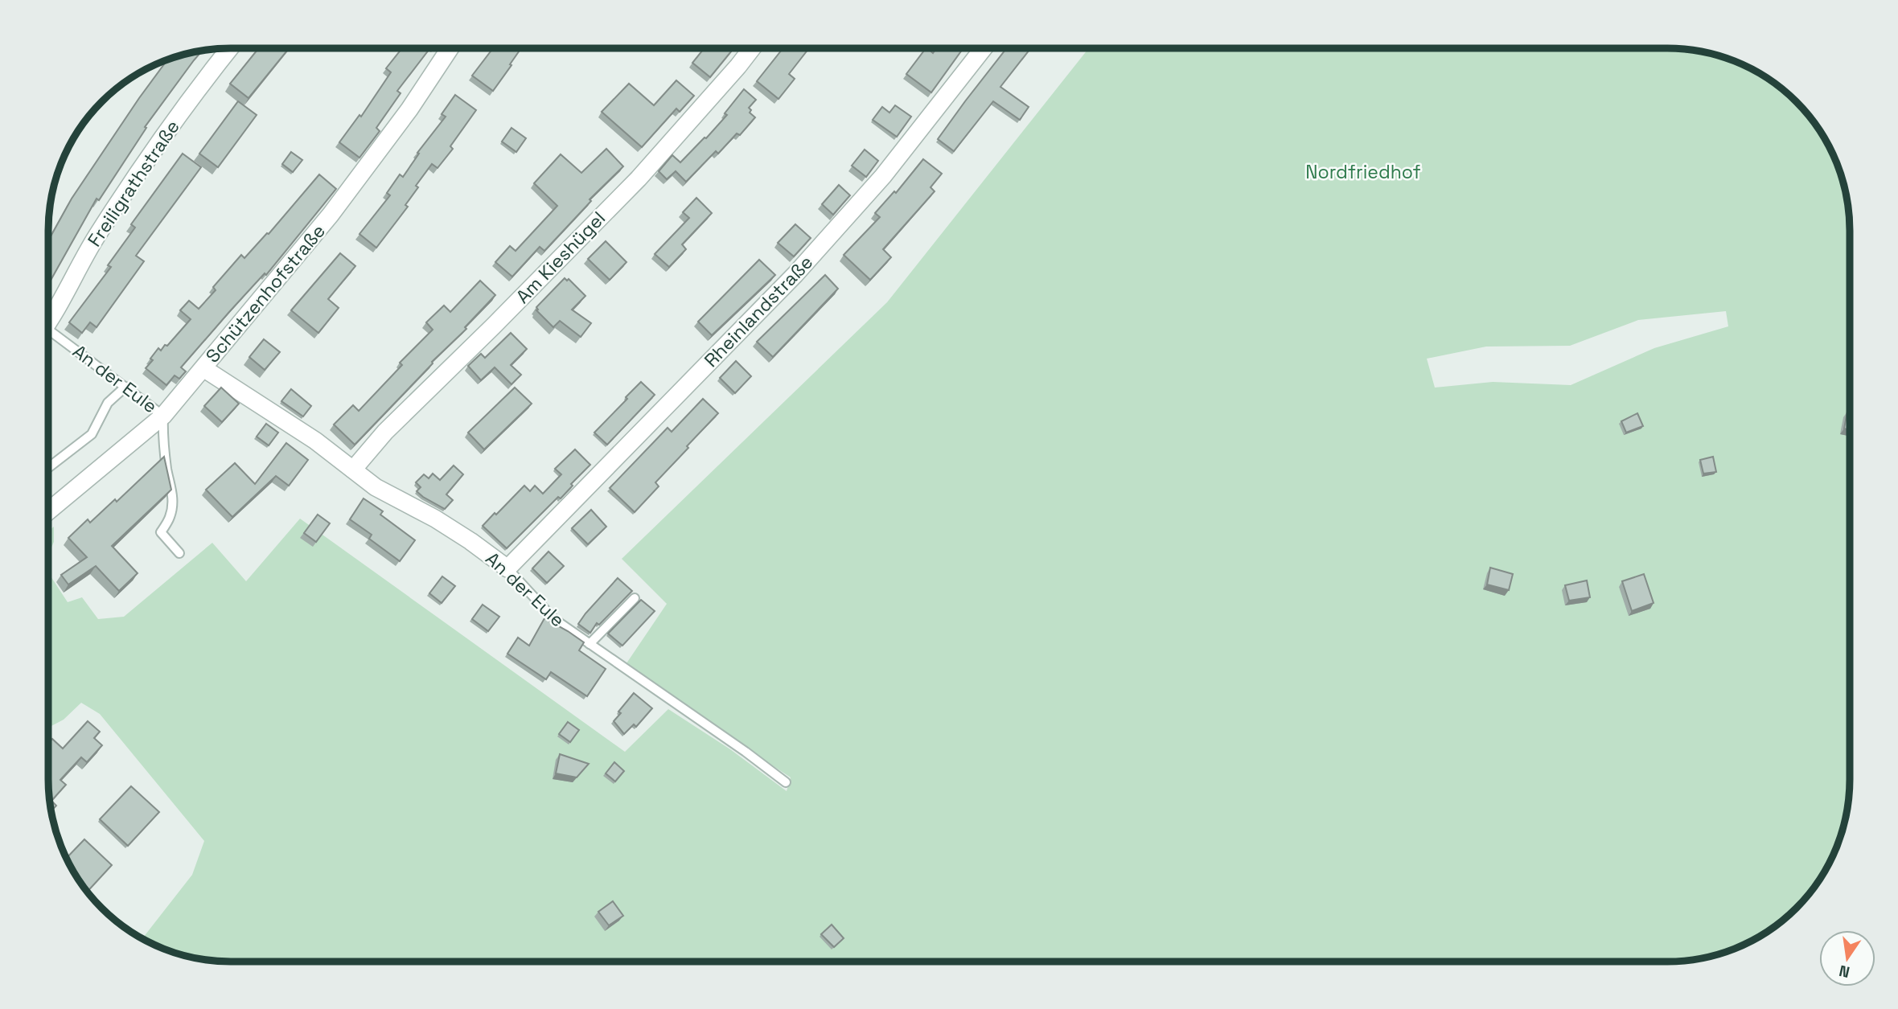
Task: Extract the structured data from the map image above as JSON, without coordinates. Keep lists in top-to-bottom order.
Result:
{
  "streets": {
    "street": [
      "Freiligrathstraße",
      "Am Kieshügel",
      "Schützenhofstraße",
      "Rheinlandstraße",
      "An der Eule"
    ]
  },
  "crossings": [
    ["Am Kieshügel", "An der Eule"],
    ["Schützenhofstraße", "An der Eule"],
    ["Rheinlandstraße", "An der Eule"]
  ],
  "parks": ["Nordfriedhof"],
  "north": "bottom"
}
